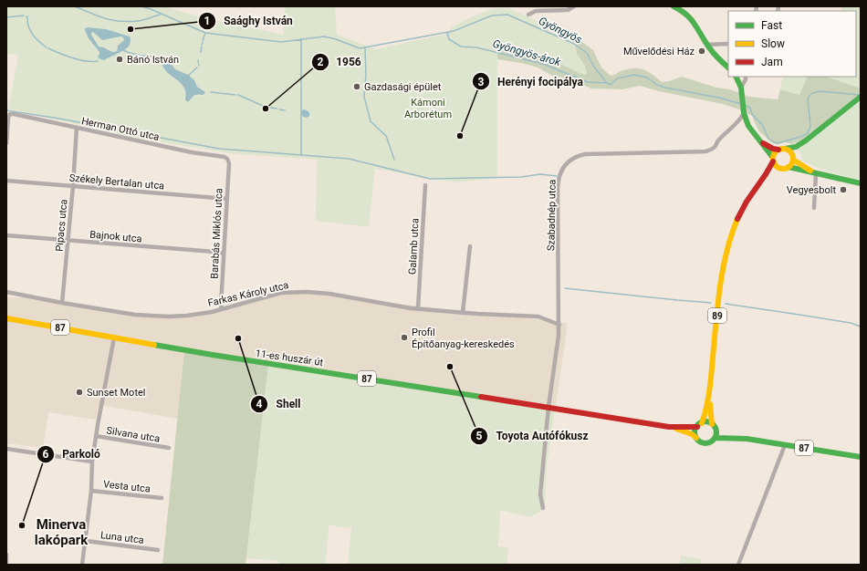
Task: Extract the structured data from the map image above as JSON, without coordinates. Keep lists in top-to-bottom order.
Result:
{
  "streets": {
    "main road": ["89", "87", "11-es huszár út"],
    "street": [
      "Herman Ottó utca",
      "Székely Bertalan utca",
      "Szabadnép utca",
      "Pipacs utca",
      "Barabás Miklós utca",
      "Bajnok utca",
      "Galamb utca",
      "Farkas Károly utca",
      "Silvana utca",
      "Vesta utca",
      "Luna utca"
    ]
  },
  "crossings": [
    ["Herman Ottó utca", "Pipacs utca"],
    ["Herman Ottó utca", "Barabás Miklós utca"],
    ["Székely Bertalan utca", "Pipacs utca"],
    ["Székely Bertalan utca", "Barabás Miklós utca"],
    ["Szabadnép utca", "Farkas Károly utca"],
    ["Szabadnép utca", "87"],
    ["Szabadnép utca", "11-es huszár út"],
    ["Pipacs utca", "Bajnok utca"],
    ["Pipacs utca", "Farkas Károly utca"],
    ["Barabás Miklós utca", "Bajnok utca"],
    ["Barabás Miklós utca", "Farkas Károly utca"],
    ["Galamb utca", "Farkas Károly utca"],
    ["89", "87"],
    ["87", "11-es huszár út"]
  ],
  "districts": ["Minerva lakópark"],
  "water": ["Gyöngyös", "Gyöngyös-árok"],
  "parks": ["Kámoni Arborétum"],
  "places": [
    "Saághy István",
    "Művelődési Ház",
    "Bánó lstván",
    "Gazdasági épület",
    "1956",
    "Herényi focipálya",
    "Vegyesbolt",
    "Profil Építőanyag-kereskedés",
    "Shell",
    "Toyota Autófókusz",
    "Sunset Motel",
    "Parkoló"
  ],
  "legend": ["Fast", "Slow", "Jam"]
}
